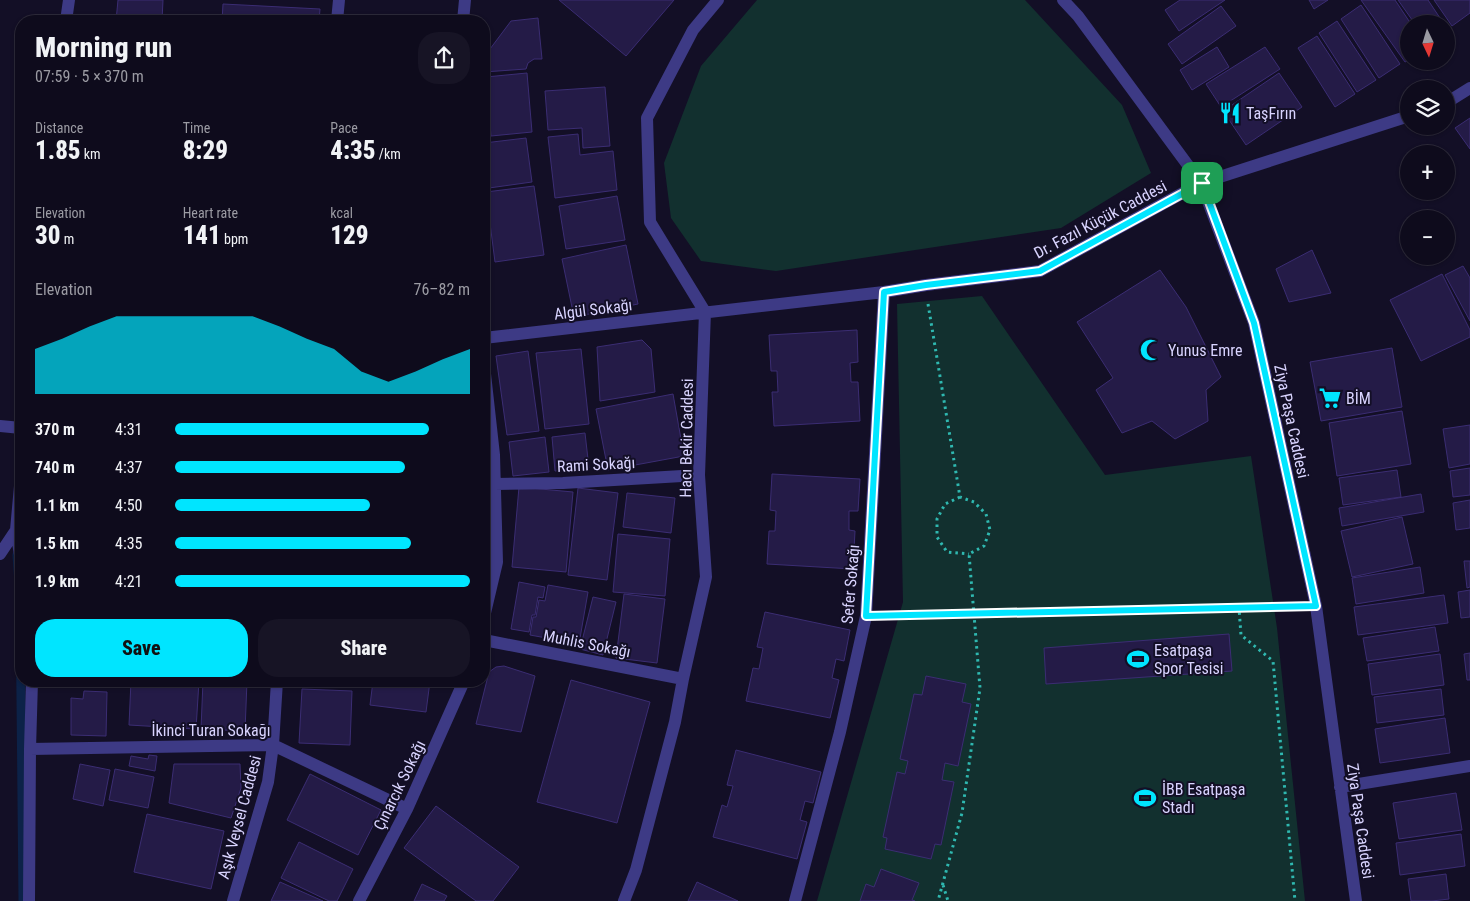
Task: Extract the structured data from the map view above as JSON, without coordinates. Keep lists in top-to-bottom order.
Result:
{
  "streets": {
    "street": [
      "Dr. Fazıl Küçük Caddesi",
      "Algül Sokağı",
      "Ziya Paşa Caddesi",
      "Hacı Bekir Caddesi",
      "Rami Sokağı",
      "Sefer Sokağı",
      "Muhlis Sokağı",
      "İkinci Turan Sokağı",
      "Çınarcık Sokağı",
      "Aşık Veysel Caddesi"
    ]
  },
  "crossings": [
    ["Dr. Fazıl Küçük Caddesi", "Algül Sokağı"],
    ["Dr. Fazıl Küçük Caddesi", "Ziya Paşa Caddesi"],
    ["Dr. Fazıl Küçük Caddesi", "Hacı Bekir Caddesi"],
    ["Dr. Fazıl Küçük Caddesi", "Sefer Sokağı"],
    ["Algül Sokağı", "Hacı Bekir Caddesi"],
    ["Hacı Bekir Caddesi", "Rami Sokağı"],
    ["Hacı Bekir Caddesi", "Muhlis Sokağı"],
    ["İkinci Turan Sokağı", "Çınarcık Sokağı"],
    ["İkinci Turan Sokağı", "Aşık Veysel Caddesi"]
  ],
  "places": {
    "restaurant": ["TaşFırın"],
    "mosque": ["Yunus Emre"],
    "supermarket": ["BİM"],
    "sports": ["Esatpaşa Spor Tesisi", "İBB Esatpaşa Stadı"]
  },
  "north": "bottom",
  "page": {
    "map_buttons": ["+", "−"],
    "heading": ["Morning run", "07:59 · 5 × 370 m"],
    "stats": [
      ["Distance", "1.85 km"],
      ["Time", "8:29"],
      ["Pace", "4:35 /km"],
      ["Elevation", "30 m"],
      ["Heart rate", "141 bpm"],
      ["kcal", "129"]
    ],
    "chart": ["Elevation", "76–82 m"],
    "list": [
      {
        "name": "370 m",
        "note": "4:31"
      },
      {
        "name": "740 m",
        "note": "4:37"
      },
      {
        "name": "1.1 km",
        "note": "4:50"
      },
      {
        "name": "1.5 km",
        "note": "4:35"
      },
      {
        "name": "1.9 km",
        "note": "4:21"
      }
    ],
    "buttons": ["Save", "Share"]
  }
}
